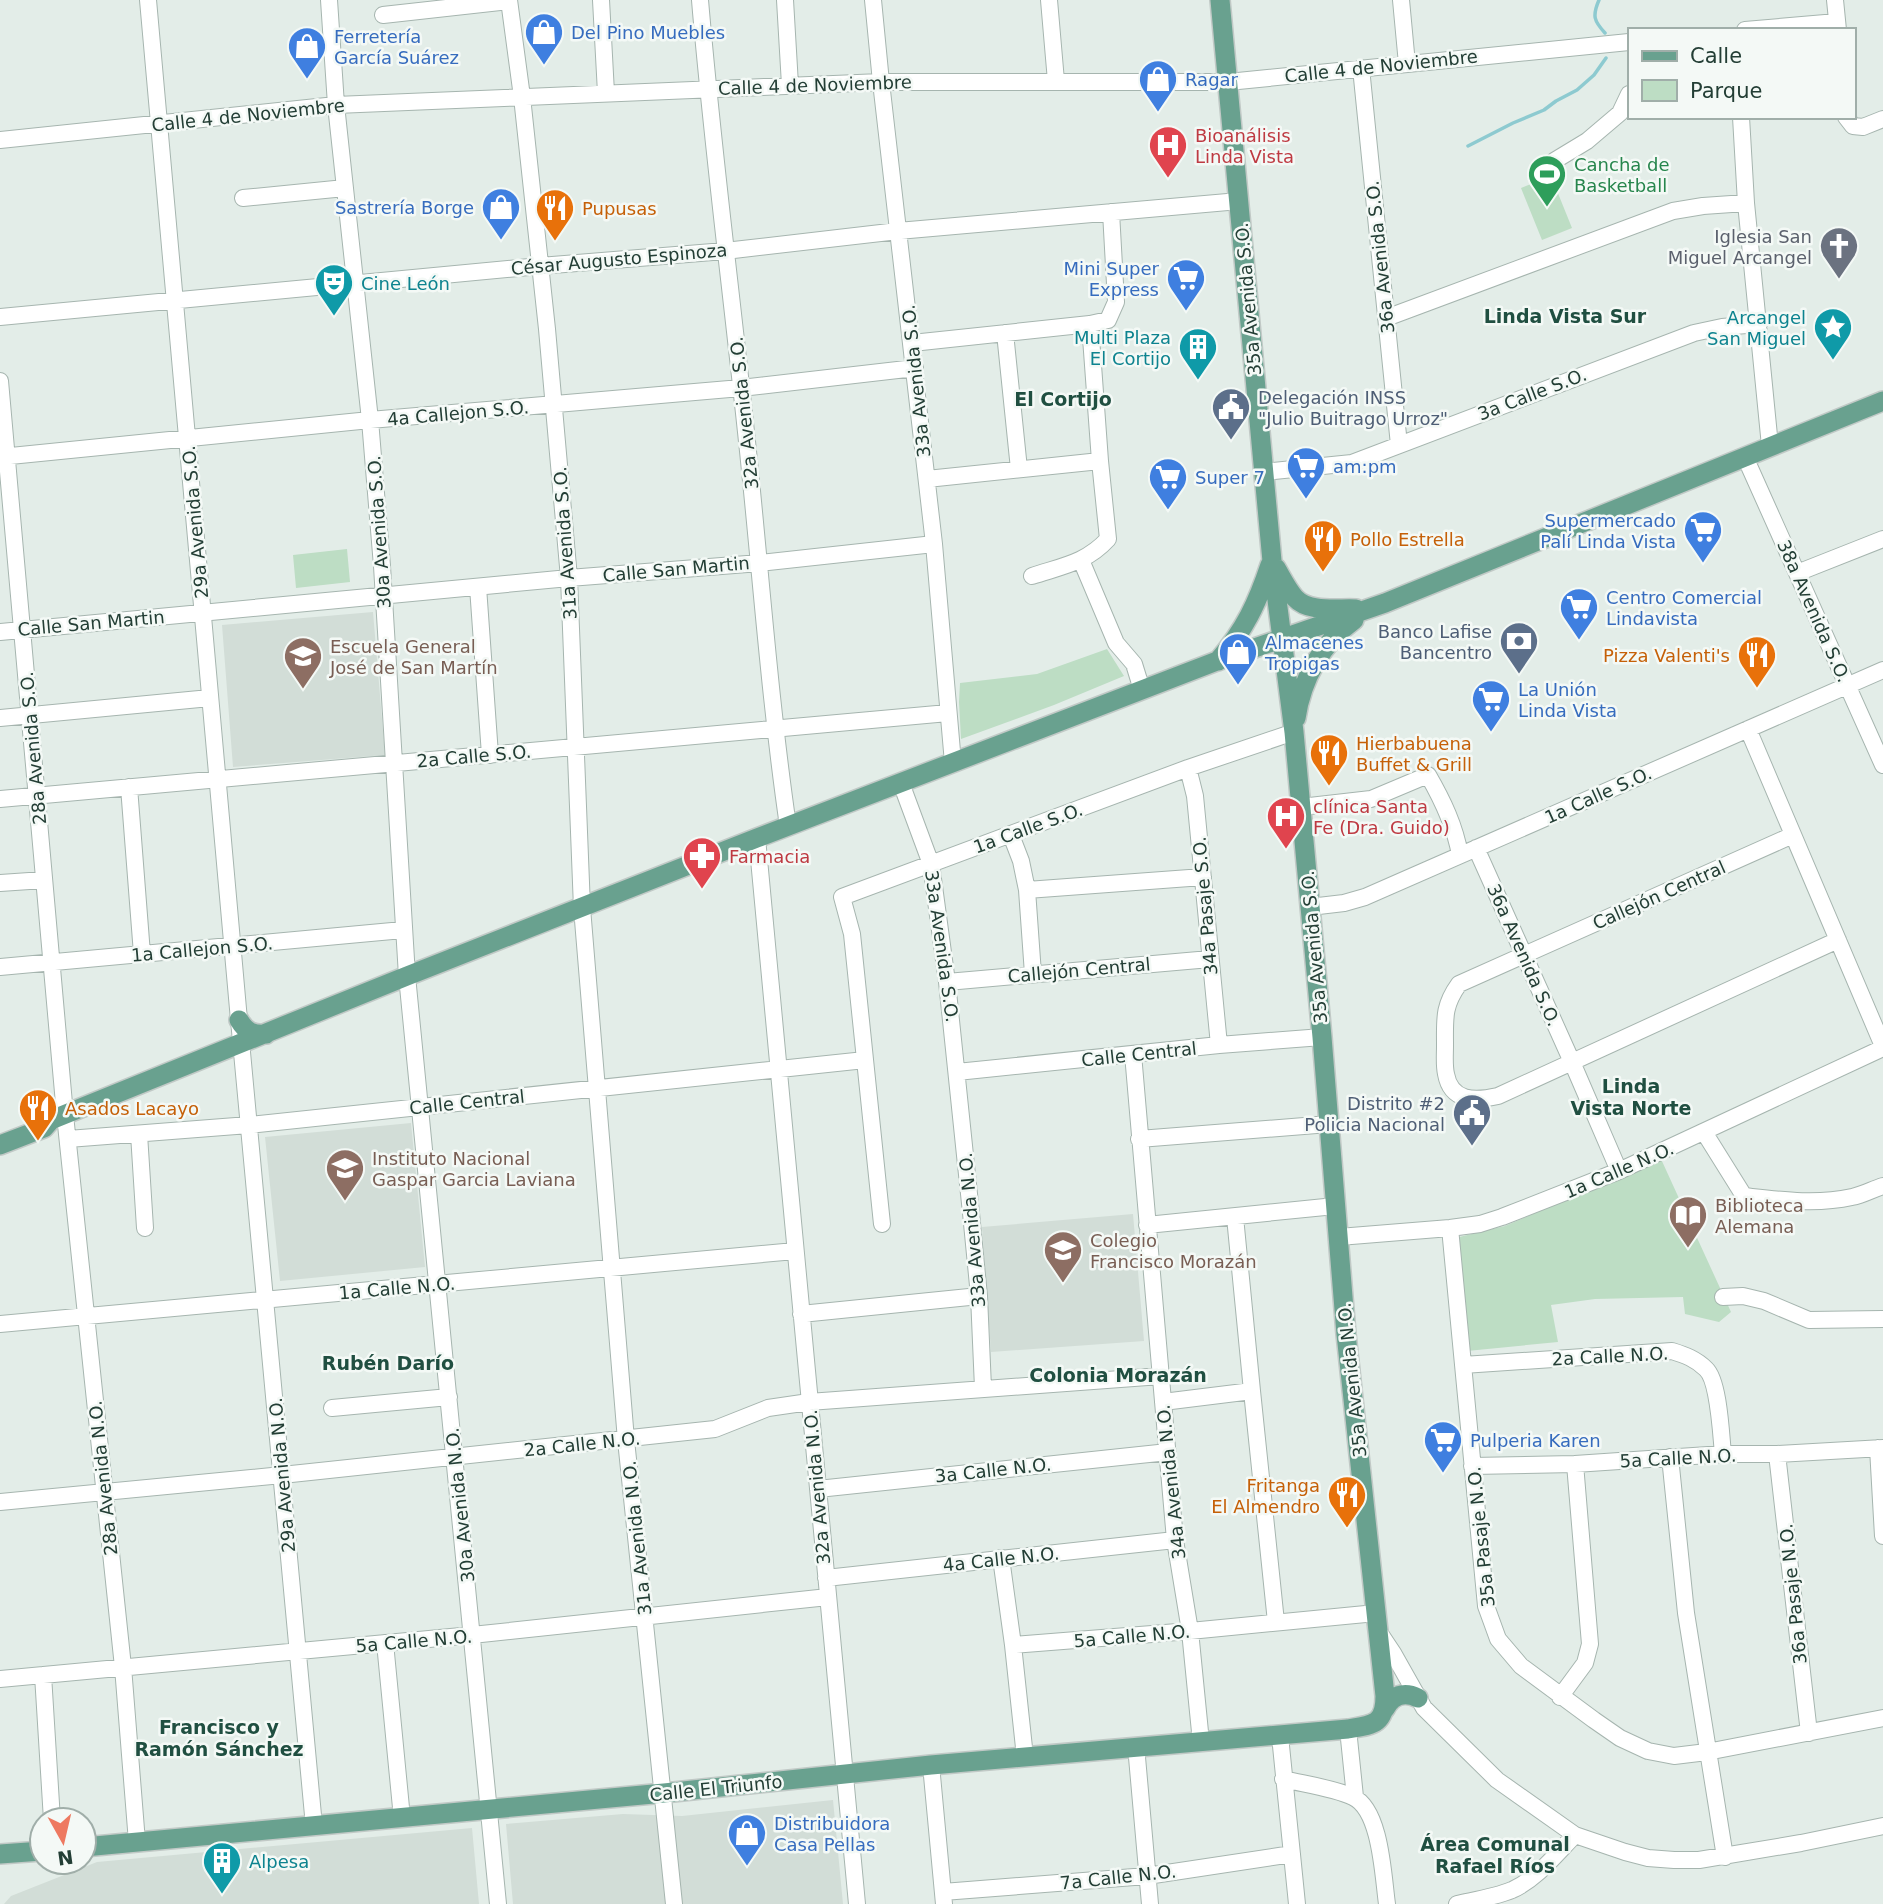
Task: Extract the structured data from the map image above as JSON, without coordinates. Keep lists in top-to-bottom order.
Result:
{
  "streets": {
    "main road": ["35a Avenida S.O.", "35a Avenida N.O.", "Calle El Triunfo"],
    "street": [
      "Calle 4 de Noviembre",
      "36a Avenida S.O.",
      "César Augusto Espinoza",
      "33a Avenida S.O.",
      "3a Calle S.O.",
      "4a Callejon S.O.",
      "32a Avenida S.O.",
      "29a Avenida S.O.",
      "30a Avenida S.O.",
      "31a Avenida S.O.",
      "Calle San Martin",
      "38a Avenida S.O.",
      "28a Avenida S.O.",
      "2a Calle S.O.",
      "1a Calle S.O.",
      "Callejón Central",
      "34a Pasaje S.O.",
      "1a Callejon S.O.",
      "Calle Central",
      "1a Calle N.O.",
      "33a Avenida N.O.",
      "2a Calle N.O.",
      "5a Calle N.O.",
      "3a Calle N.O.",
      "29a Avenida N.O.",
      "28a Avenida N.O.",
      "34a Avenida N.O.",
      "32a Avenida N.O.",
      "30a Avenida N.O.",
      "35a Pasaje N.O.",
      "31a Avenida N.O.",
      "4a Calle N.O.",
      "36a Pasaje N.O.",
      "7a Calle N.O."
    ]
  },
  "crossings": [
    ["Calle 4 de Noviembre", "36a Avenida S.O."],
    ["Calle 4 de Noviembre", "35a Avenida S.O."],
    ["Calle 4 de Noviembre", "33a Avenida S.O."],
    ["Calle 4 de Noviembre", "32a Avenida S.O."],
    ["Calle 4 de Noviembre", "29a Avenida S.O."],
    ["Calle 4 de Noviembre", "30a Avenida S.O."],
    ["Calle 4 de Noviembre", "31a Avenida S.O."],
    ["36a Avenida S.O.", "35a Avenida S.O."],
    ["36a Avenida S.O.", "3a Calle S.O."],
    ["36a Avenida S.O.", "1a Calle S.O."],
    ["36a Avenida S.O.", "Callejón Central"],
    ["36a Avenida S.O.", "1a Calle N.O."],
    ["César Augusto Espinoza", "35a Avenida S.O."],
    ["César Augusto Espinoza", "33a Avenida S.O."],
    ["César Augusto Espinoza", "32a Avenida S.O."],
    ["César Augusto Espinoza", "29a Avenida S.O."],
    ["César Augusto Espinoza", "30a Avenida S.O."],
    ["César Augusto Espinoza", "31a Avenida S.O."],
    ["35a Avenida S.O.", "3a Calle S.O."],
    ["35a Avenida S.O.", "1a Calle S.O."],
    ["35a Avenida S.O.", "Calle Central"],
    ["35a Avenida S.O.", "35a Avenida N.O."],
    ["33a Avenida S.O.", "4a Callejon S.O."],
    ["33a Avenida S.O.", "Calle San Martin"],
    ["33a Avenida S.O.", "2a Calle S.O."],
    ["33a Avenida S.O.", "1a Calle S.O."],
    ["33a Avenida S.O.", "Callejón Central"],
    ["33a Avenida S.O.", "Calle Central"],
    ["33a Avenida S.O.", "33a Avenida N.O."],
    ["4a Callejon S.O.", "32a Avenida S.O."],
    ["4a Callejon S.O.", "29a Avenida S.O."],
    ["4a Callejon S.O.", "30a Avenida S.O."],
    ["4a Callejon S.O.", "31a Avenida S.O."],
    ["4a Callejon S.O.", "28a Avenida S.O."],
    ["32a Avenida S.O.", "Calle San Martin"],
    ["32a Avenida S.O.", "2a Calle S.O."],
    ["29a Avenida S.O.", "Calle San Martin"],
    ["29a Avenida S.O.", "2a Calle S.O."],
    ["29a Avenida S.O.", "1a Callejon S.O."],
    ["29a Avenida S.O.", "Calle Central"],
    ["29a Avenida S.O.", "29a Avenida N.O."],
    ["30a Avenida S.O.", "Calle San Martin"],
    ["30a Avenida S.O.", "2a Calle S.O."],
    ["30a Avenida S.O.", "1a Callejon S.O."],
    ["30a Avenida S.O.", "Calle Central"],
    ["30a Avenida S.O.", "30a Avenida N.O."],
    ["31a Avenida S.O.", "Calle San Martin"],
    ["31a Avenida S.O.", "2a Calle S.O."],
    ["31a Avenida S.O.", "Calle Central"],
    ["31a Avenida S.O.", "31a Avenida N.O."],
    ["Calle San Martin", "28a Avenida S.O."],
    ["38a Avenida S.O.", "1a Calle S.O."],
    ["28a Avenida S.O.", "2a Calle S.O."],
    ["28a Avenida S.O.", "1a Callejon S.O."],
    ["28a Avenida S.O.", "28a Avenida N.O."],
    ["1a Calle S.O.", "34a Pasaje S.O."],
    ["1a Calle S.O.", "Calle Central"],
    ["Callejón Central", "34a Pasaje S.O."],
    ["34a Pasaje S.O.", "Calle Central"],
    ["Calle Central", "33a Avenida N.O."],
    ["Calle Central", "35a Avenida N.O."],
    ["Calle Central", "29a Avenida N.O."],
    ["Calle Central", "28a Avenida N.O."],
    ["Calle Central", "34a Avenida N.O."],
    ["Calle Central", "32a Avenida N.O."],
    ["Calle Central", "30a Avenida N.O."],
    ["Calle Central", "31a Avenida N.O."],
    ["1a Calle N.O.", "35a Avenida N.O."],
    ["1a Calle N.O.", "29a Avenida N.O."],
    ["1a Calle N.O.", "28a Avenida N.O."],
    ["1a Calle N.O.", "32a Avenida N.O."],
    ["1a Calle N.O.", "30a Avenida N.O."],
    ["1a Calle N.O.", "35a Pasaje N.O."],
    ["1a Calle N.O.", "31a Avenida N.O."],
    ["33a Avenida N.O.", "2a Calle N.O."],
    ["2a Calle N.O.", "5a Calle N.O."],
    ["2a Calle N.O.", "29a Avenida N.O."],
    ["2a Calle N.O.", "28a Avenida N.O."],
    ["2a Calle N.O.", "34a Avenida N.O."],
    ["2a Calle N.O.", "32a Avenida N.O."],
    ["2a Calle N.O.", "30a Avenida N.O."],
    ["2a Calle N.O.", "35a Pasaje N.O."],
    ["2a Calle N.O.", "31a Avenida N.O."],
    ["35a Avenida N.O.", "5a Calle N.O."],
    ["35a Avenida N.O.", "Calle El Triunfo"],
    ["5a Calle N.O.", "29a Avenida N.O."],
    ["5a Calle N.O.", "28a Avenida N.O."],
    ["5a Calle N.O.", "34a Avenida N.O."],
    ["5a Calle N.O.", "32a Avenida N.O."],
    ["5a Calle N.O.", "30a Avenida N.O."],
    ["5a Calle N.O.", "35a Pasaje N.O."],
    ["5a Calle N.O.", "31a Avenida N.O."],
    ["5a Calle N.O.", "36a Pasaje N.O."],
    ["3a Calle N.O.", "34a Avenida N.O."],
    ["3a Calle N.O.", "32a Avenida N.O."],
    ["29a Avenida N.O.", "Calle El Triunfo"],
    ["28a Avenida N.O.", "Calle El Triunfo"],
    ["34a Avenida N.O.", "4a Calle N.O."],
    ["34a Avenida N.O.", "Calle El Triunfo"],
    ["32a Avenida N.O.", "4a Calle N.O."],
    ["32a Avenida N.O.", "Calle El Triunfo"],
    ["30a Avenida N.O.", "Calle El Triunfo"],
    ["35a Pasaje N.O.", "36a Pasaje N.O."],
    ["31a Avenida N.O.", "Calle El Triunfo"]
  ],
  "districts": [
    "Linda Vista Sur",
    "El Cortijo",
    "Linda Vista Norte",
    "Rubén Darío",
    "Colonia Morazán",
    "Francisco y Ramón Sánchez",
    "Área Comunal Rafael Ríos"
  ],
  "places": {
    "shop": [
      "Del Pino Muebles",
      "Ferretería García Suárez",
      "Ragar",
      "Sastrería Borge",
      "Almacenes Tropigas",
      "Distribuidora Casa Pellas"
    ],
    "hospital": ["Bioanálisis Linda Vista", "clínica Santa Fe (Dra. Guido)"],
    "sports": ["Cancha de Basketball"],
    "restaurant": [
      "Pupusas",
      "Pollo Estrella",
      "Pizza Valenti's",
      "Hierbabuena Buffet & Grill",
      "Asados Lacayo",
      "Fritanga El Almendro"
    ],
    "church": ["Iglesia San Miguel Arcangel"],
    "supermarket": [
      "Mini Super Express",
      "am:pm",
      "Super 7",
      "Supermercado Palí Linda Vista",
      "Centro Comercial Lindavista",
      "La Unión Linda Vista",
      "Pulperia Karen"
    ],
    "theatre": ["Cine León"],
    "place": ["Arcangel San Miguel"],
    "building": ["Multi Plaza El Cortijo", "Alpesa"],
    "public building": ["Delegación INSS \"Julio Buitrago Urroz\"", "Distrito #2 Policia Nacional"],
    "bank": ["Banco Lafise Bancentro"],
    "school or university": ["Escuela General José de San Martín", "Instituto Nacional Gaspar Garcia Laviana", "Colegio Francisco Morazán"],
    "pharmacy": ["Farmacia"],
    "library": ["Biblioteca Alemana"]
  },
  "legend": ["Calle", "Parque"],
  "north": "bottom"
}
